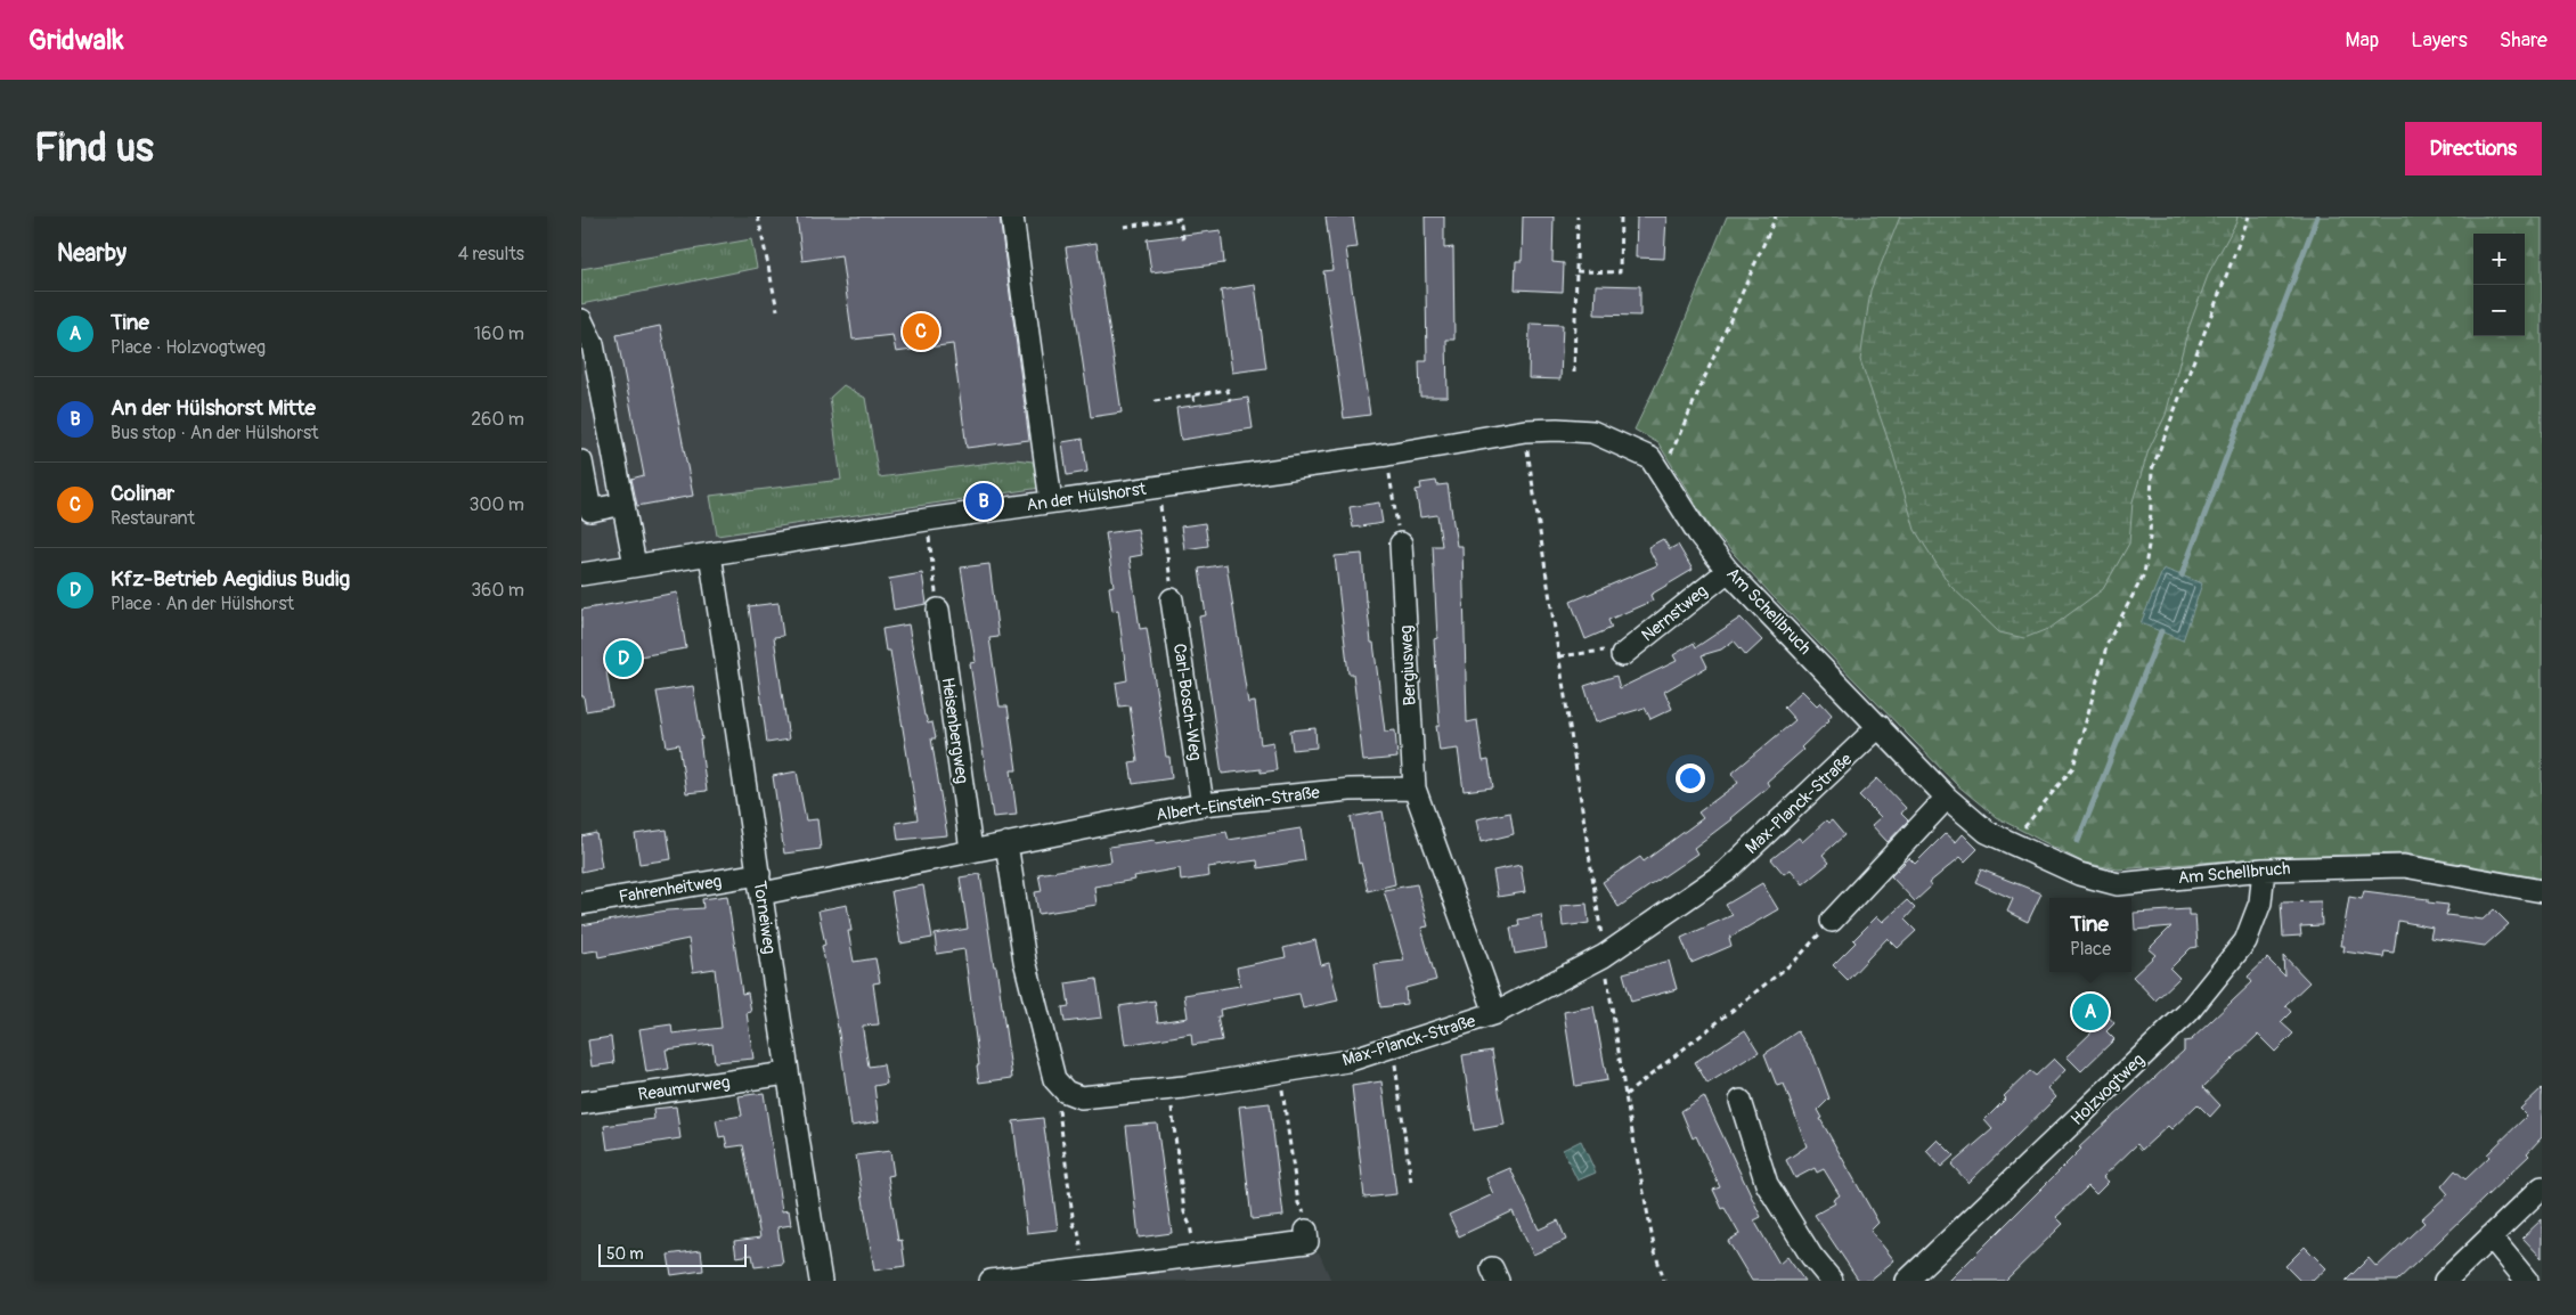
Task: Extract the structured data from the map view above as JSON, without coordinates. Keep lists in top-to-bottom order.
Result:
{
  "streets": {
    "street": [
      "An der Hülshorst",
      "Am Schellbruch",
      "Nernstweg",
      "Bergiusweg",
      "Carl-Bosch-Weg",
      "Heisenbergweg",
      "Albert-Einstein-Straße",
      "Max-Planck-Straße",
      "Fahrenheitweg",
      "Torneiweg",
      "Reaumurweg",
      "Holzvogtweg"
    ]
  },
  "crossings": [
    ["An der Hülshorst", "Am Schellbruch"],
    ["An der Hülshorst", "Torneiweg"],
    ["Am Schellbruch", "Nernstweg"],
    ["Am Schellbruch", "Max-Planck-Straße"],
    ["Am Schellbruch", "Holzvogtweg"],
    ["Bergiusweg", "Albert-Einstein-Straße"],
    ["Carl-Bosch-Weg", "Albert-Einstein-Straße"],
    ["Heisenbergweg", "Albert-Einstein-Straße"],
    ["Albert-Einstein-Straße", "Fahrenheitweg"],
    ["Albert-Einstein-Straße", "Torneiweg"],
    ["Fahrenheitweg", "Torneiweg"],
    ["Torneiweg", "Reaumurweg"]
  ],
  "scale_bar": "50 m",
  "page": {
    "header": "Gridwalk",
    "nav": ["Map", "Layers", "Share"],
    "buttons": "Directions",
    "title": "Find us",
    "heading": ["Nearby", "4 results"],
    "map_buttons": ["+", "−"],
    "list": [
      {
        "mark": "A",
        "name": "Tine",
        "note": "Place · Holzvogtweg",
        "value": "160 m"
      },
      {
        "mark": "B",
        "name": "An der Hülshorst Mitte",
        "note": "Bus stop · An der Hülshorst",
        "value": "260 m"
      },
      {
        "mark": "C",
        "name": "Colinar",
        "note": "Restaurant",
        "value": "300 m"
      },
      {
        "mark": "D",
        "name": "Kfz-Betrieb Aegidius Budig",
        "note": "Place · An der Hülshorst",
        "value": "360 m"
      }
    ],
    "pins": [
      "C",
      "B",
      "D",
      "A"
    ],
    "popup": ["Tine", "Place"],
    "scale": "50 m"
  }
}
